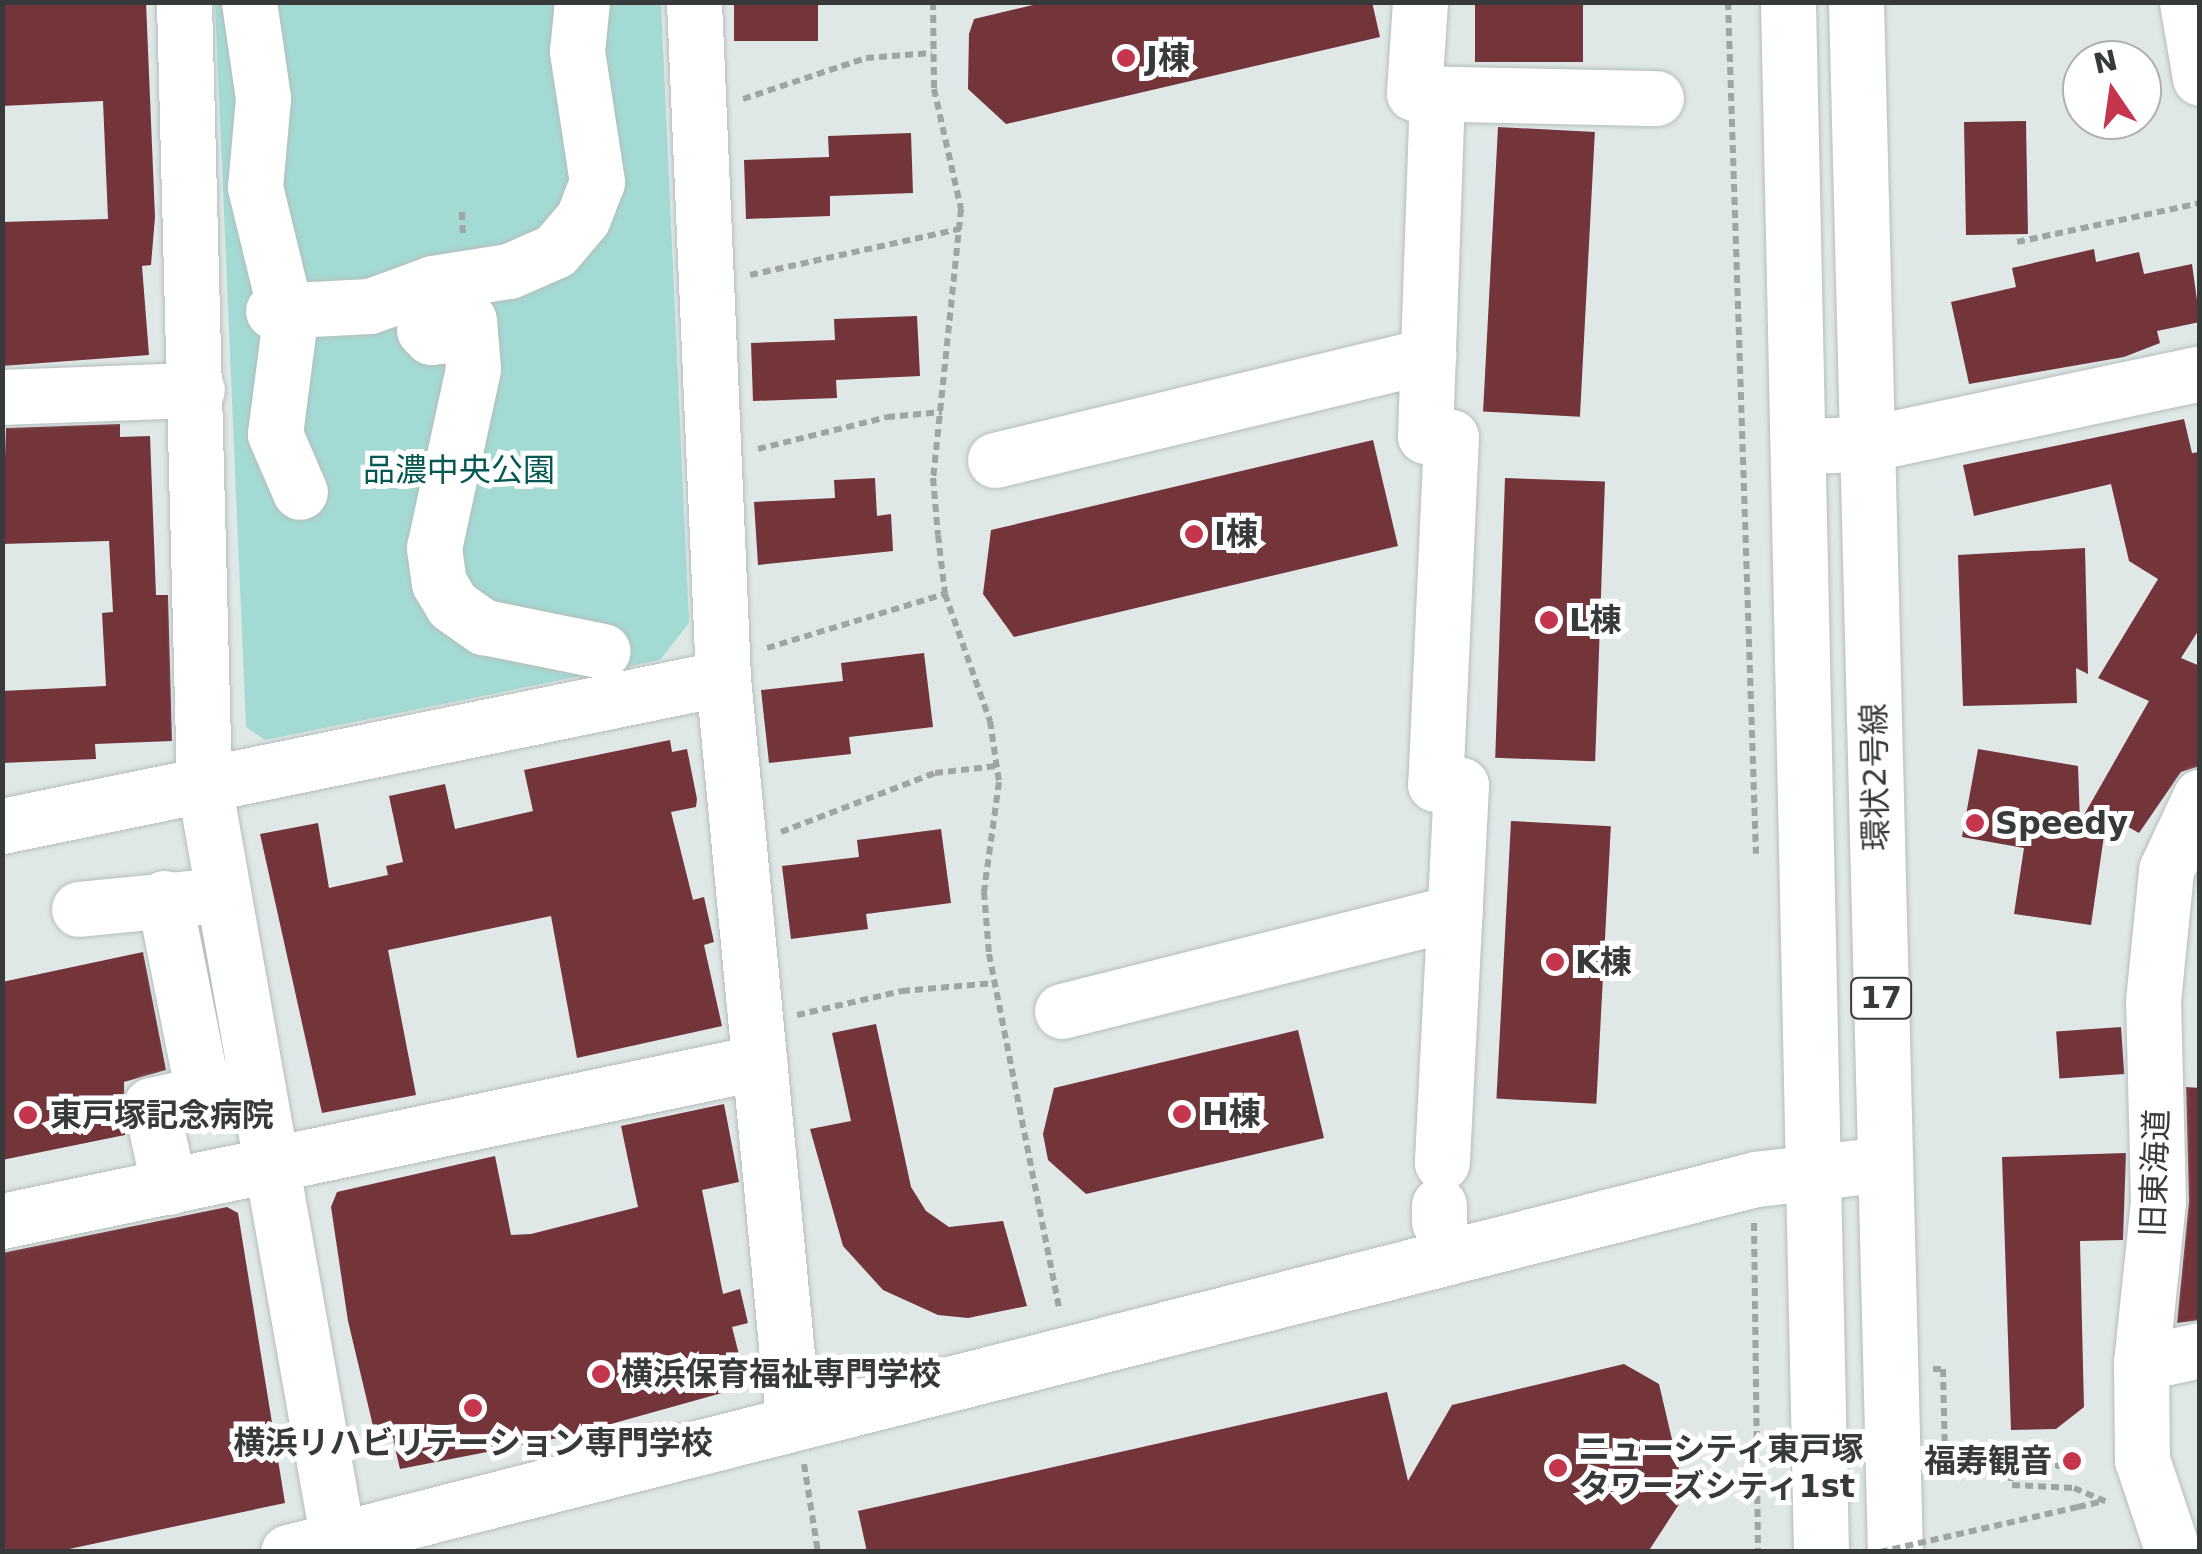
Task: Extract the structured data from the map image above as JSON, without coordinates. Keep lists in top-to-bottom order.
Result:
{
  "streets": {
    "street": ["環状2号線", "17", "旧東海道"]
  },
  "parks": ["品濃中央公園"],
  "places": [
    "J棟",
    "I棟",
    "L棟",
    "Speedy",
    "K棟",
    "H棟",
    "東戸塚記念病院",
    "横浜保育福祉専門学校",
    "横浜リハビリテーション専門学校",
    "福寿観音",
    "ニューシティ東戸塚 タワーズシティ1st"
  ],
  "north": "top"
}
